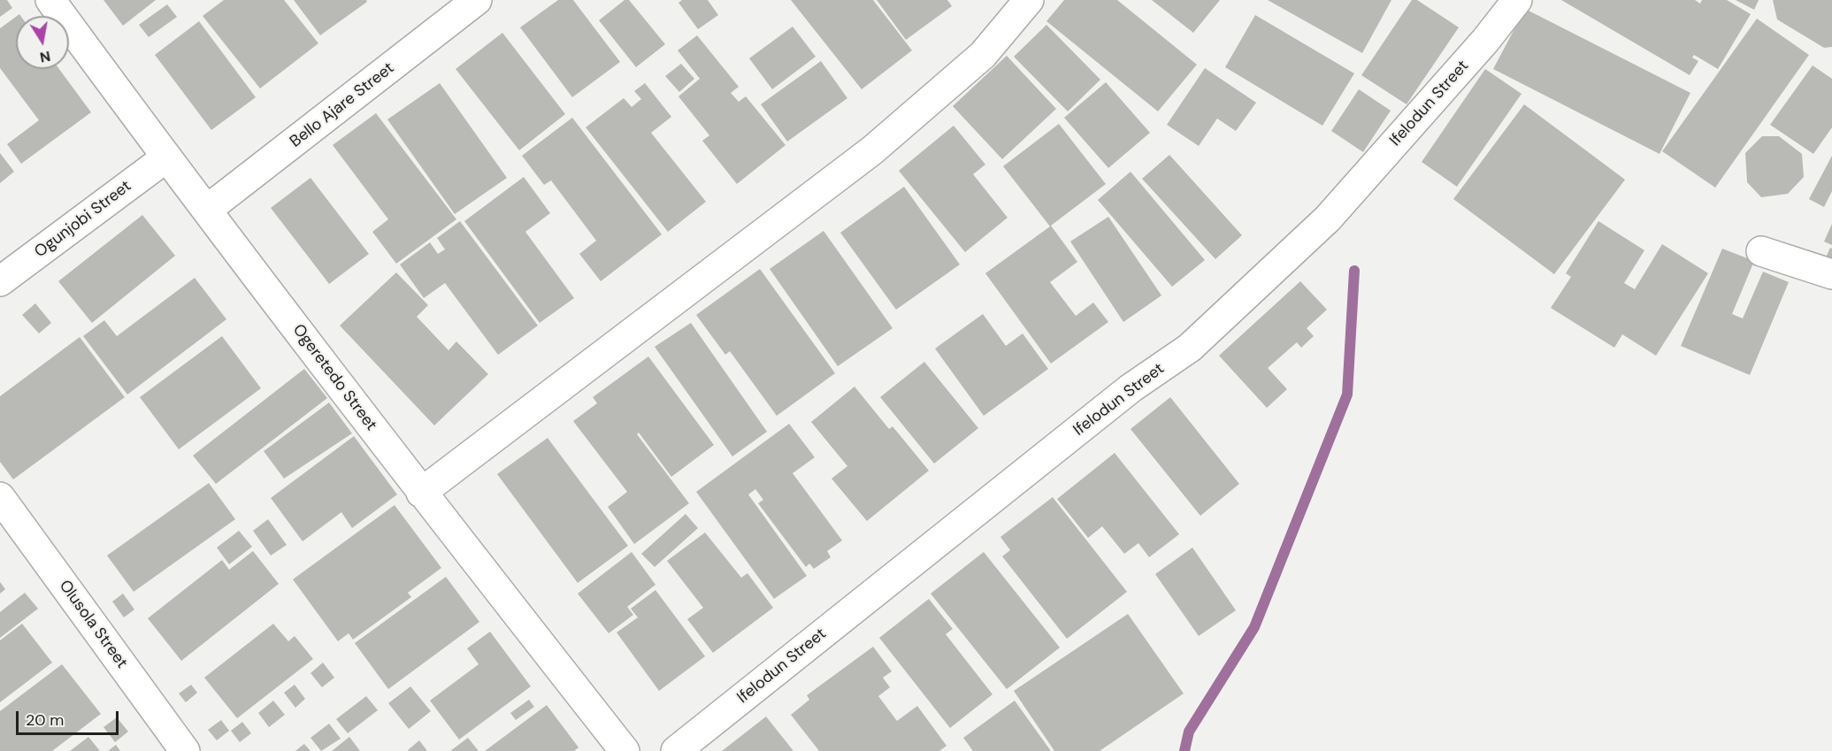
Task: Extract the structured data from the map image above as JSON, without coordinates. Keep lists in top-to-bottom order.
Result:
{
  "streets": {
    "street": [
      "Ifelodun Street",
      "Bello Ajare Street",
      "Ogunjobi Street",
      "Ogeretedo Street",
      "Olusola Street"
    ]
  },
  "crossings": [
    ["Bello Ajare Street", "Ogeretedo Street"],
    ["Ogunjobi Street", "Ogeretedo Street"]
  ],
  "scale_bar": "20 m",
  "north": "bottom"
}
